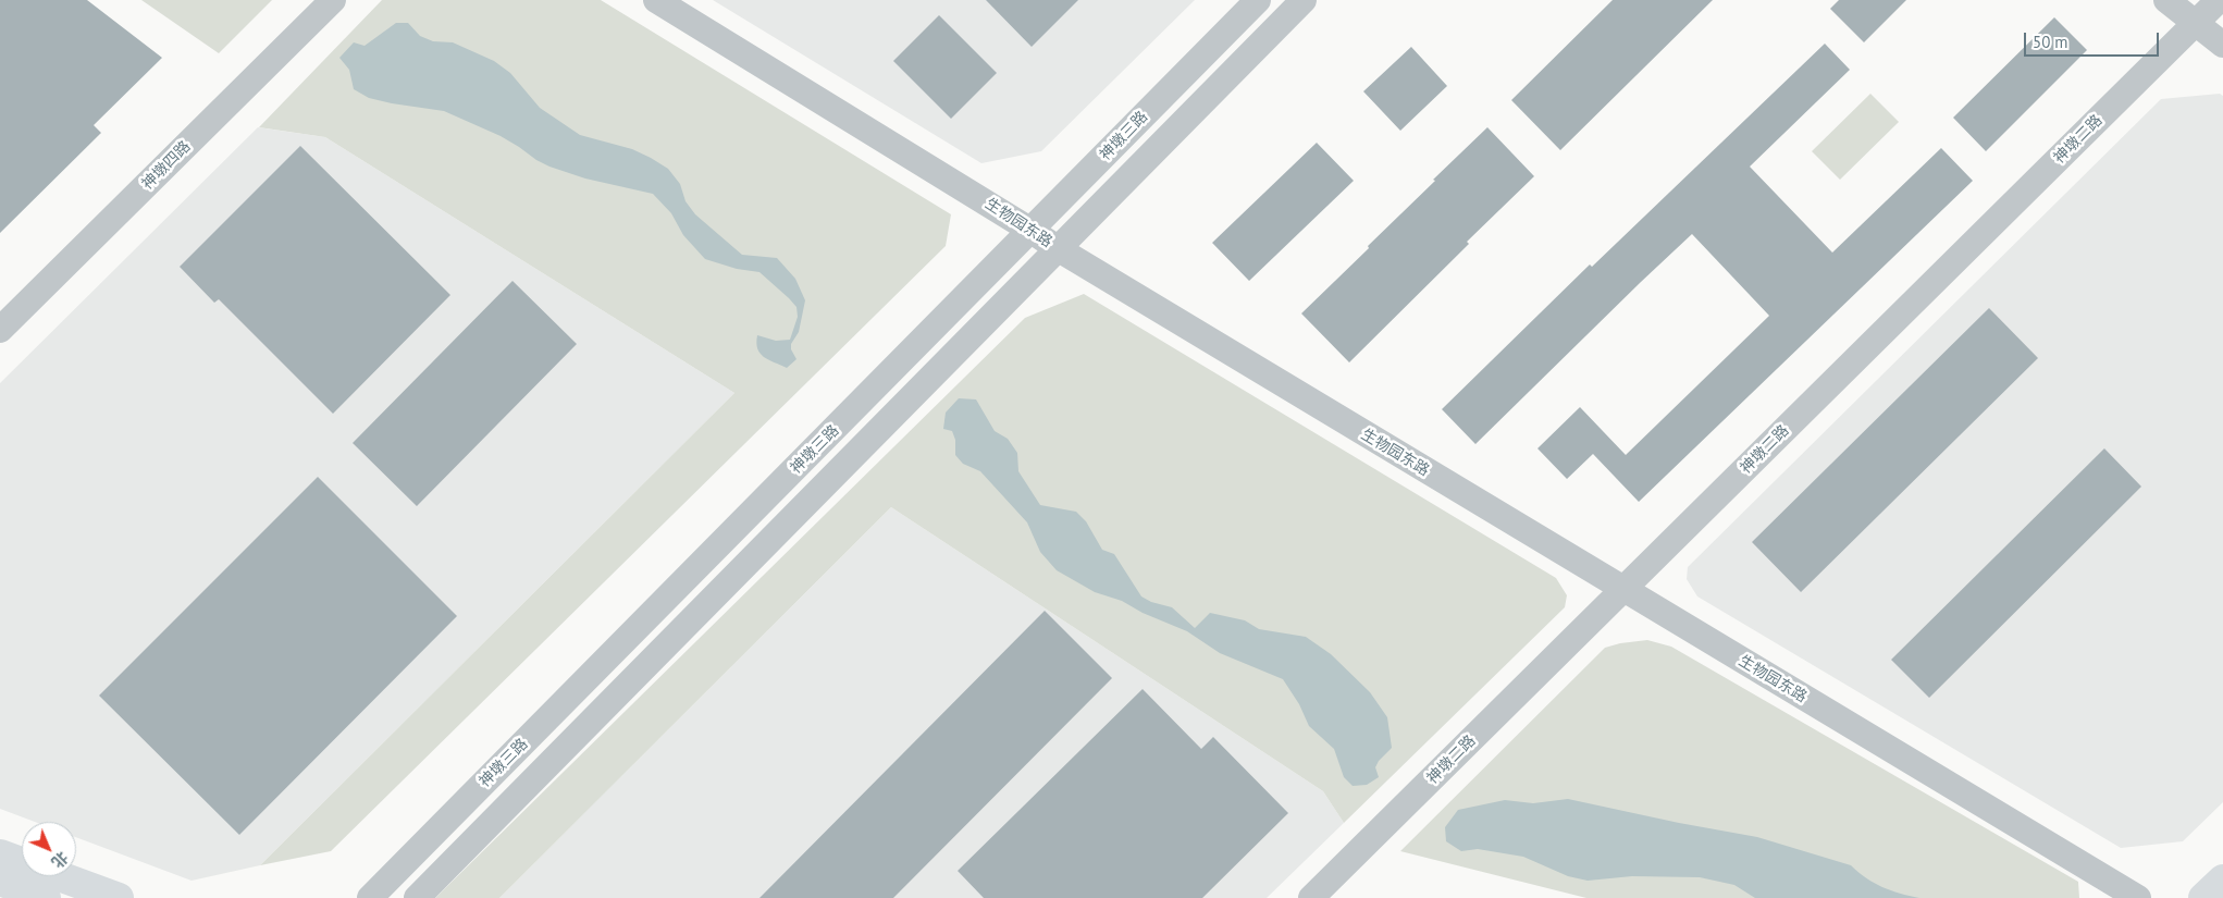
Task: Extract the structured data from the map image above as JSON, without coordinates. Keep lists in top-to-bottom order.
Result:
{
  "streets": {
    "street": [
      "神墩三路",
      "神墩二路",
      "神墩四路",
      "生物园东路"
    ]
  },
  "crossings": [
    ["神墩三路", "生物园东路"],
    ["神墩二路", "生物园东路"]
  ],
  "scale_bar": "50 m",
  "north": "bottom right"
}
